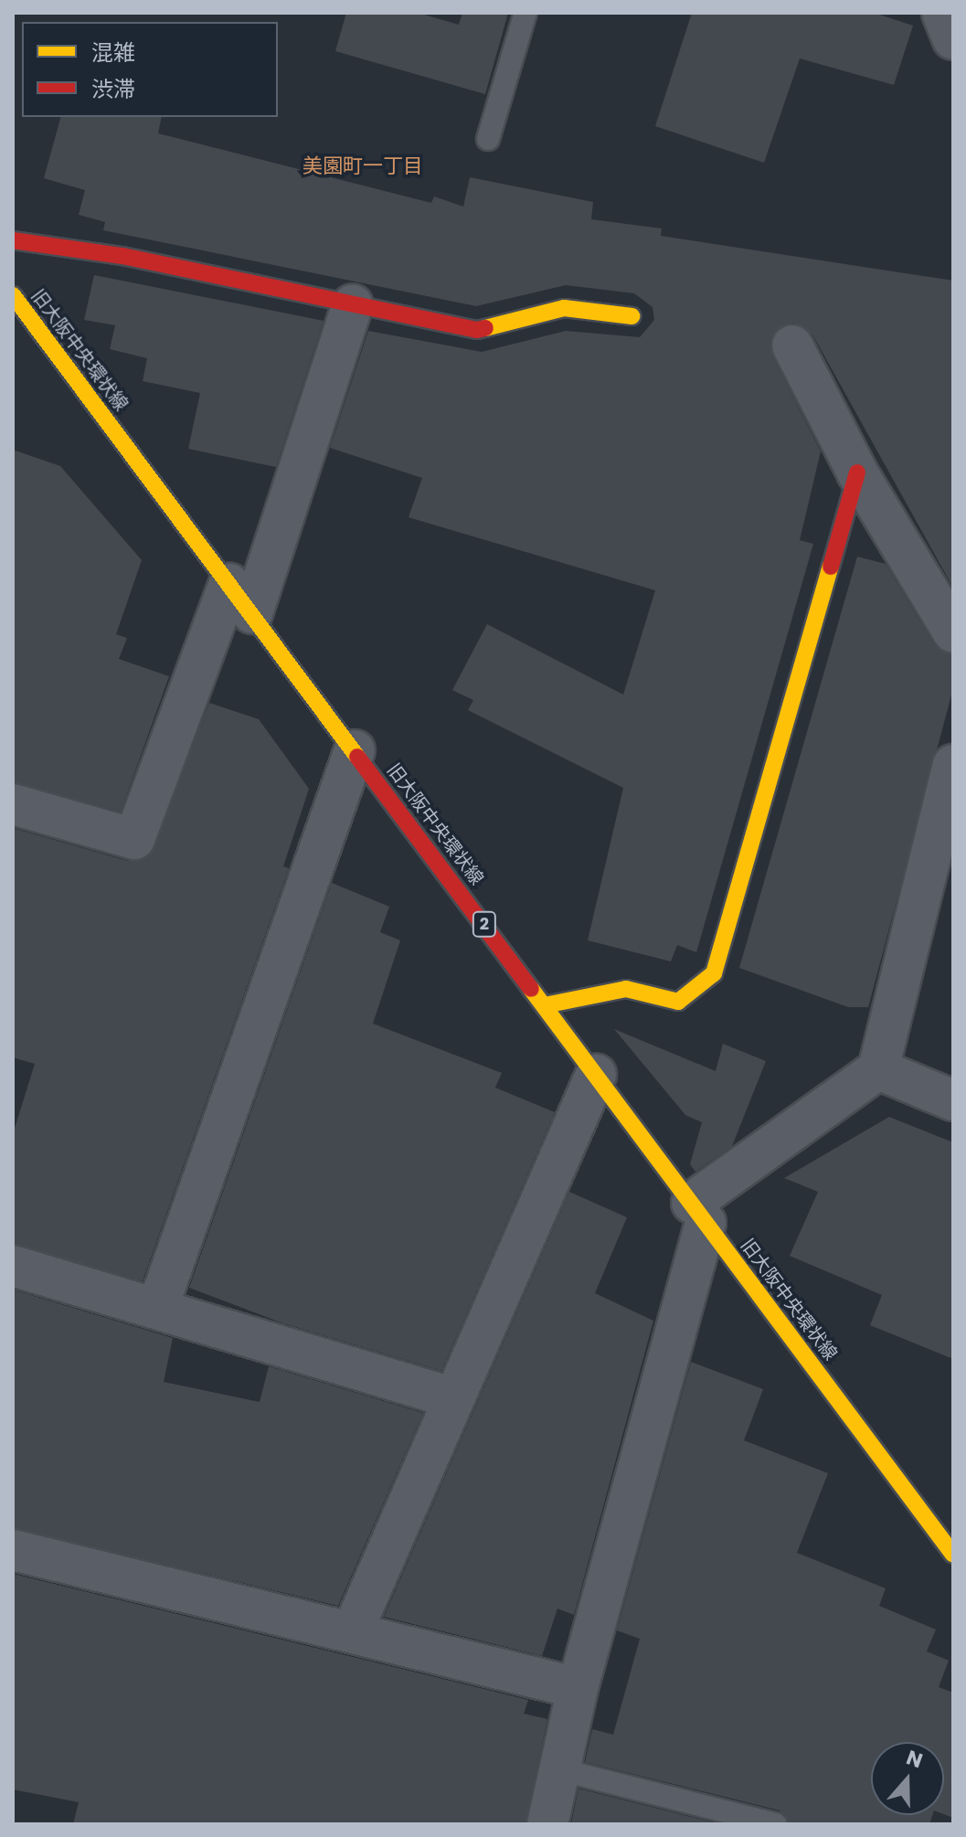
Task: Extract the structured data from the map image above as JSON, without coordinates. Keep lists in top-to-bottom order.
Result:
{
  "streets": {
    "main road": ["旧大阪中央環状線", "2"]
  },
  "districts": ["美園町一丁目"],
  "legend": ["混雑", "渋滞"],
  "north": "top"
}
